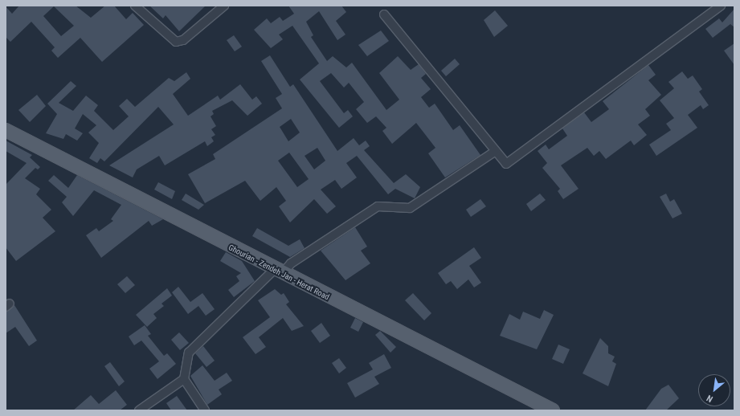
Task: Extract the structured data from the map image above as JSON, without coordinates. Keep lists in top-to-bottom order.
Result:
{
  "streets": {
    "main road": ["Ghourian - Zendeh Jan - Herat Road"]
  },
  "north": "bottom left"
}
